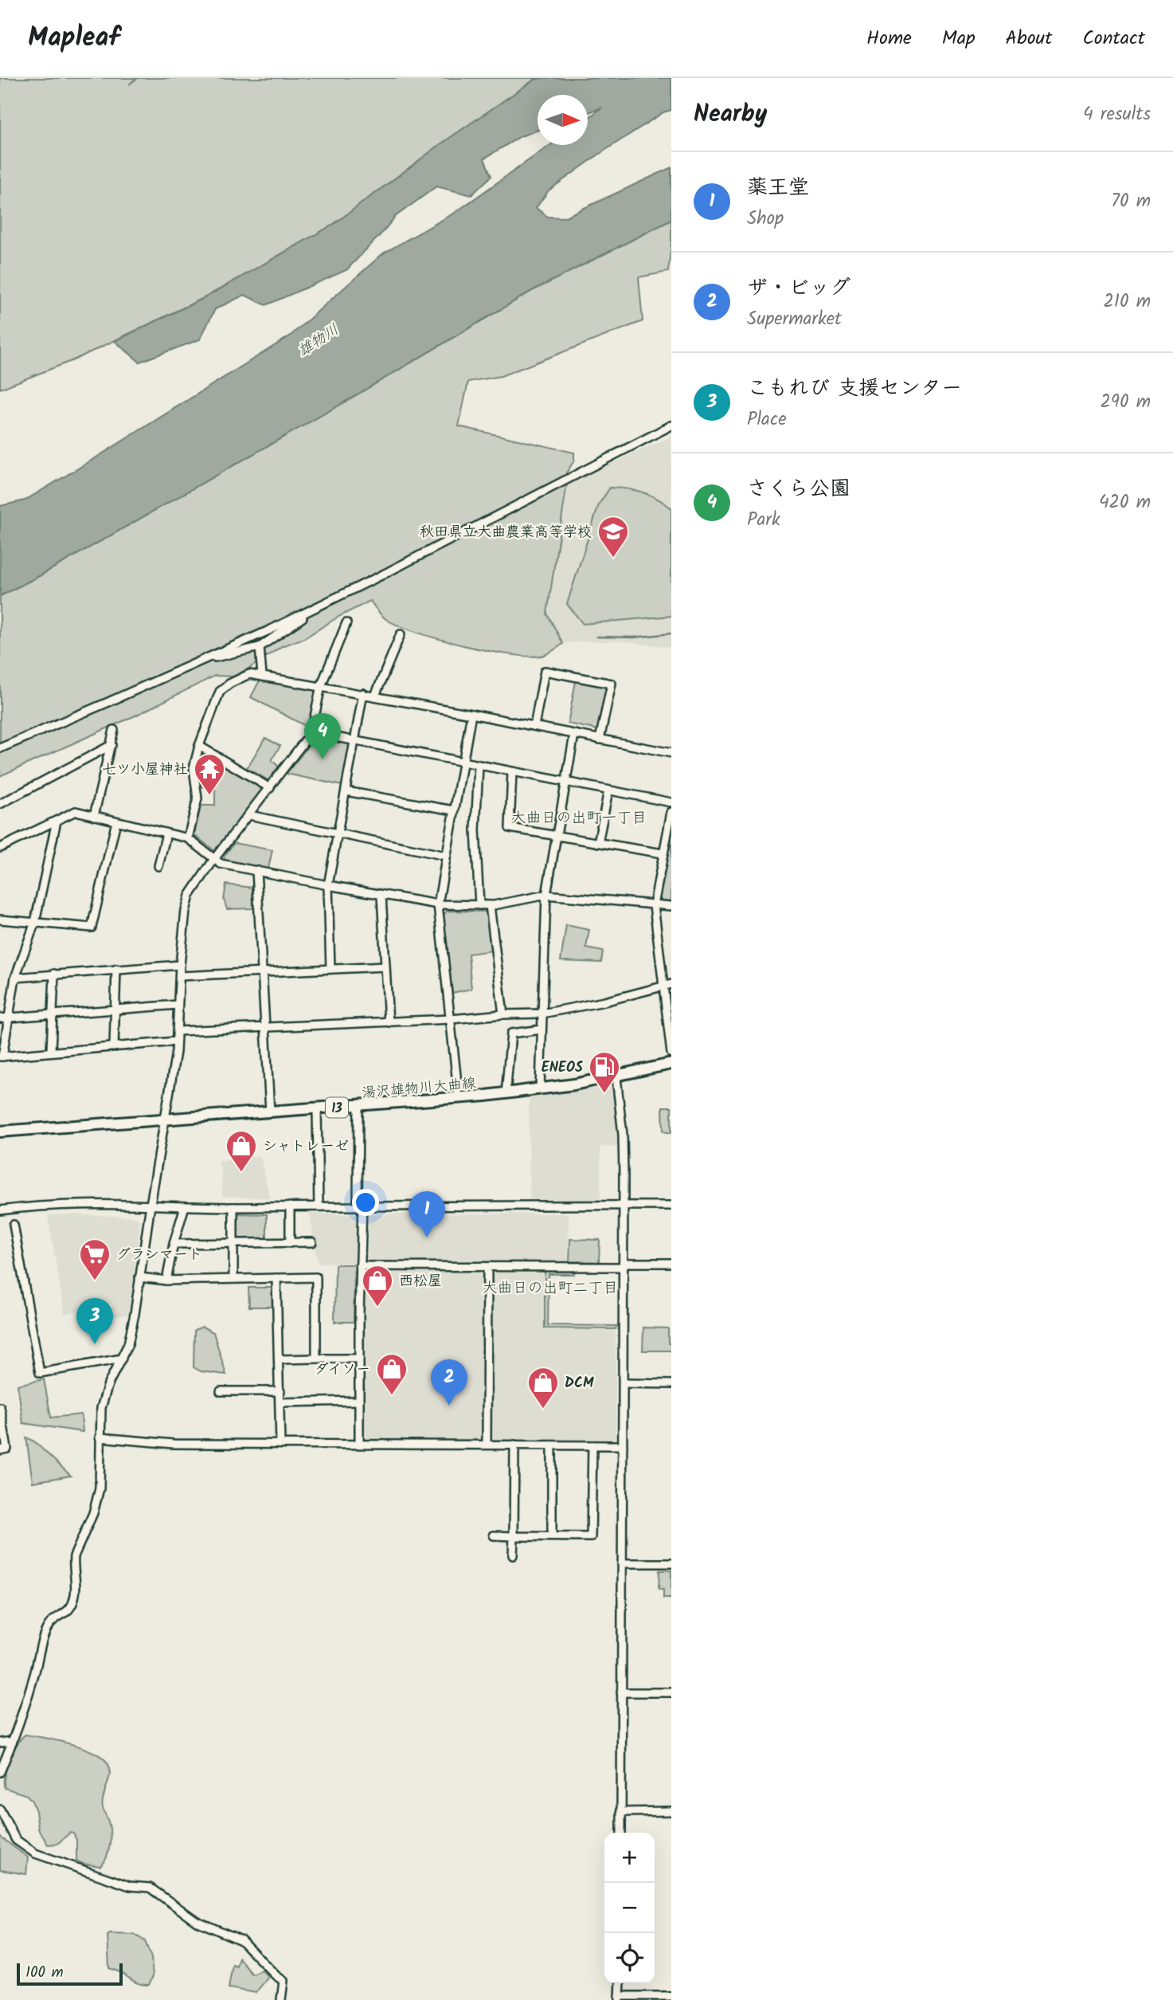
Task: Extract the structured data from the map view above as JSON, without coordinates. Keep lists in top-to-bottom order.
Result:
{
  "streets": {
    "main road": ["湯沢雄物川大曲線", "13"]
  },
  "districts": ["大曲日の出町一丁目", "大曲日の出町二丁目"],
  "water": ["雄物川"],
  "places": {
    "school or university": ["秋田県立大曲農業高等学校"],
    "temple": ["七ツ小屋神社"],
    "fuel station": ["ENEOS"],
    "shop": [
      "シャトレーゼ",
      "西松屋",
      "ダイソー",
      "DCM"
    ],
    "supermarket": ["グランマート"]
  },
  "scale_bar": "100 m",
  "north": "right",
  "page": {
    "header": "Mapleaf",
    "nav": [
      "Home",
      "Map",
      "About",
      "Contact"
    ],
    "heading": ["Nearby", "4 results"],
    "list": [
      {
        "mark": "1",
        "name": "薬王堂",
        "note": "Shop",
        "value": "70 m"
      },
      {
        "mark": "2",
        "name": "ザ・ビッグ",
        "note": "Supermarket",
        "value": "210 m"
      },
      {
        "mark": "3",
        "name": "こもれび 支援センター",
        "note": "Place",
        "value": "290 m"
      },
      {
        "mark": "4",
        "name": "さくら公園",
        "note": "Park",
        "value": "420 m"
      }
    ],
    "pins": [
      "4",
      "1",
      "3",
      "2"
    ],
    "map_buttons": ["+", "−"],
    "scale": "100 m"
  }
}
